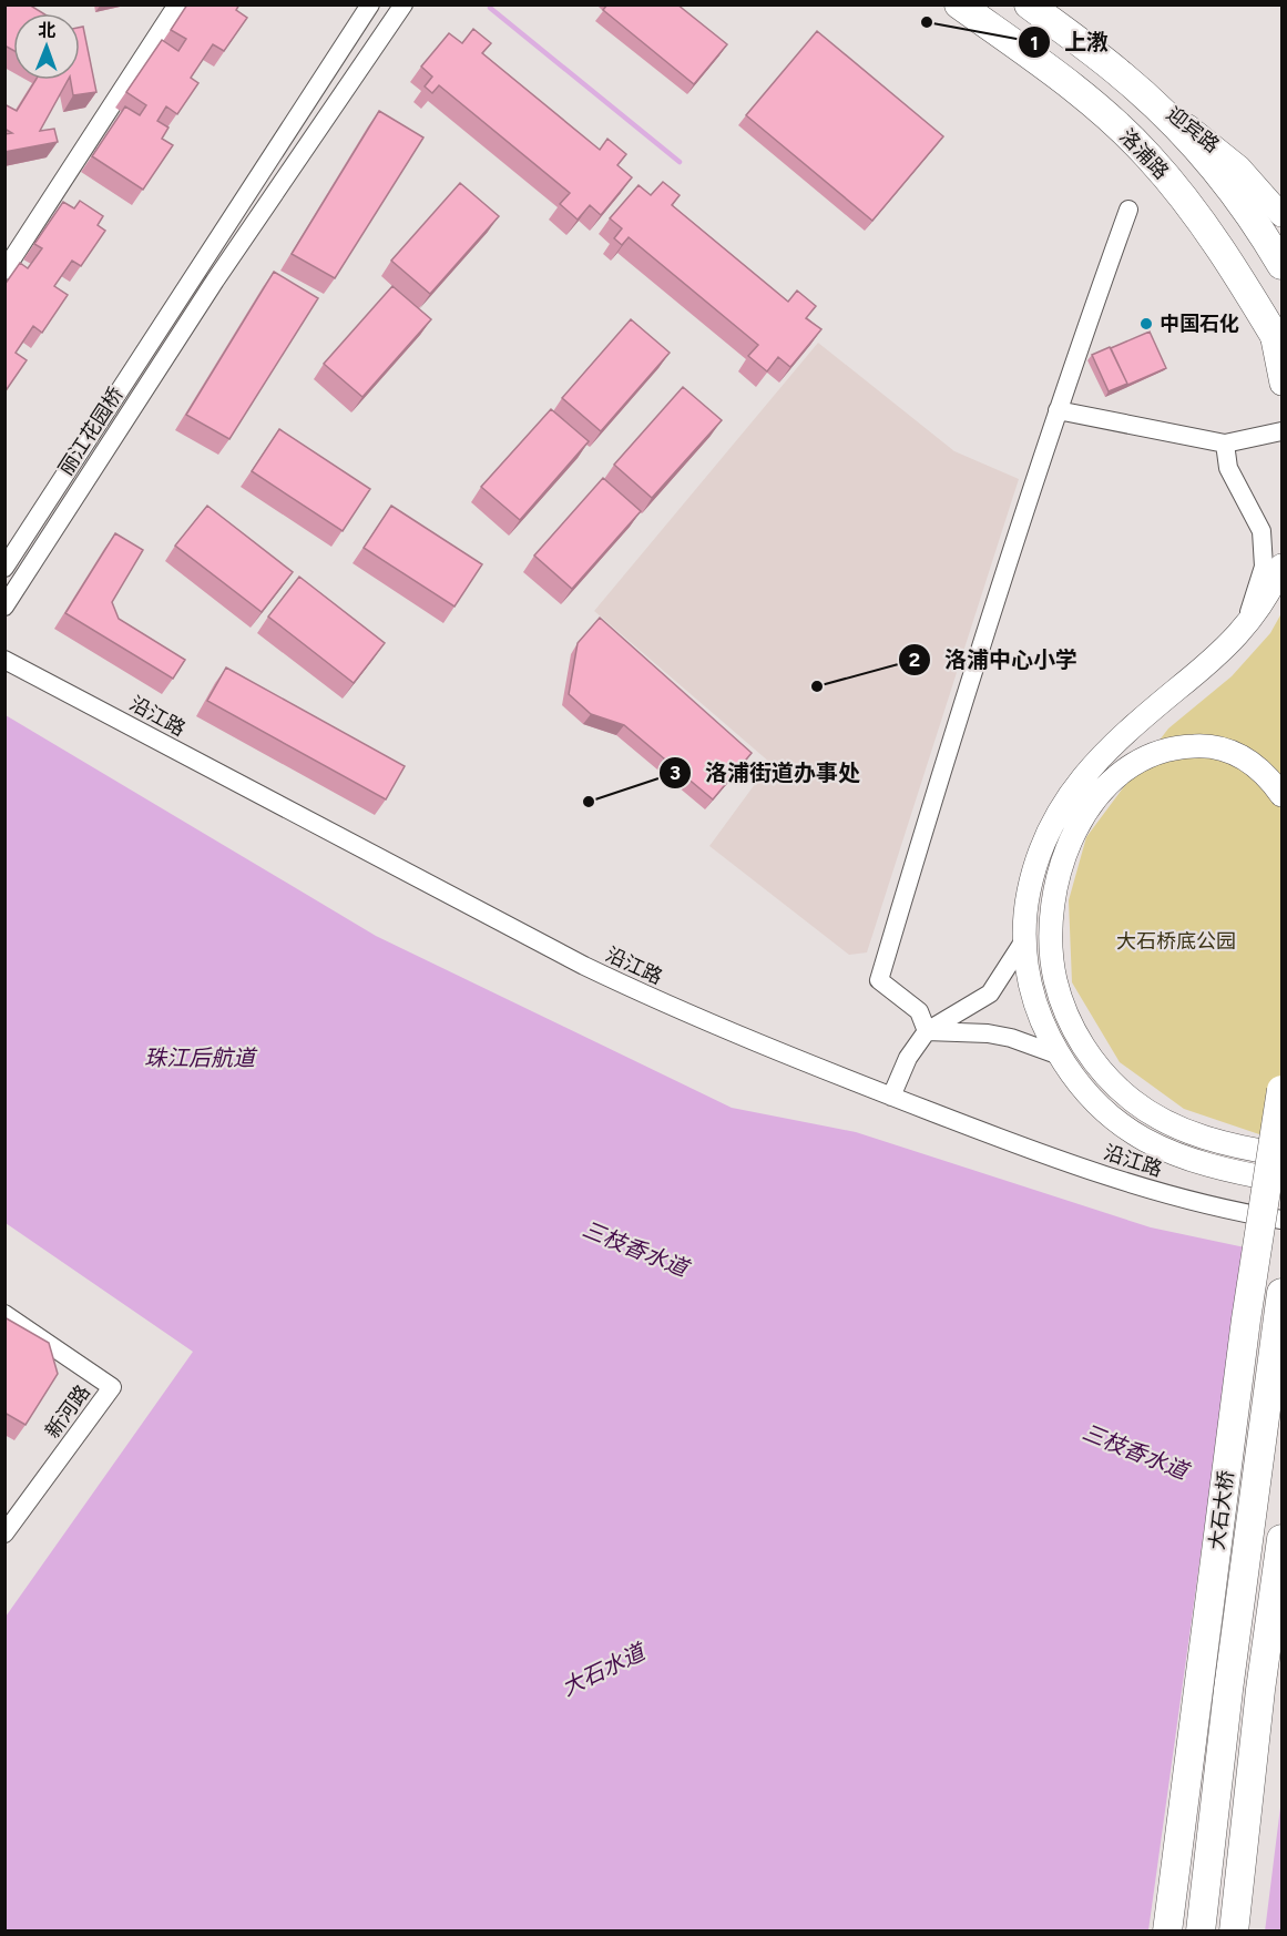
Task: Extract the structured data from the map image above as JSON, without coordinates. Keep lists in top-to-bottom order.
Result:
{
  "streets": {
    "highway": ["洛浦路", "大石大桥"],
    "main road": ["迎宾路"],
    "street": ["丽江花园桥", "沿江路", "新河路"]
  },
  "water": ["珠江后航道", "三枝香水道", "大石水道"],
  "parks": ["大石桥底公园"],
  "places": [
    "上漖",
    "中国石化",
    "洛浦中心小学",
    "洛浦街道办事处"
  ],
  "north": "top"
}
